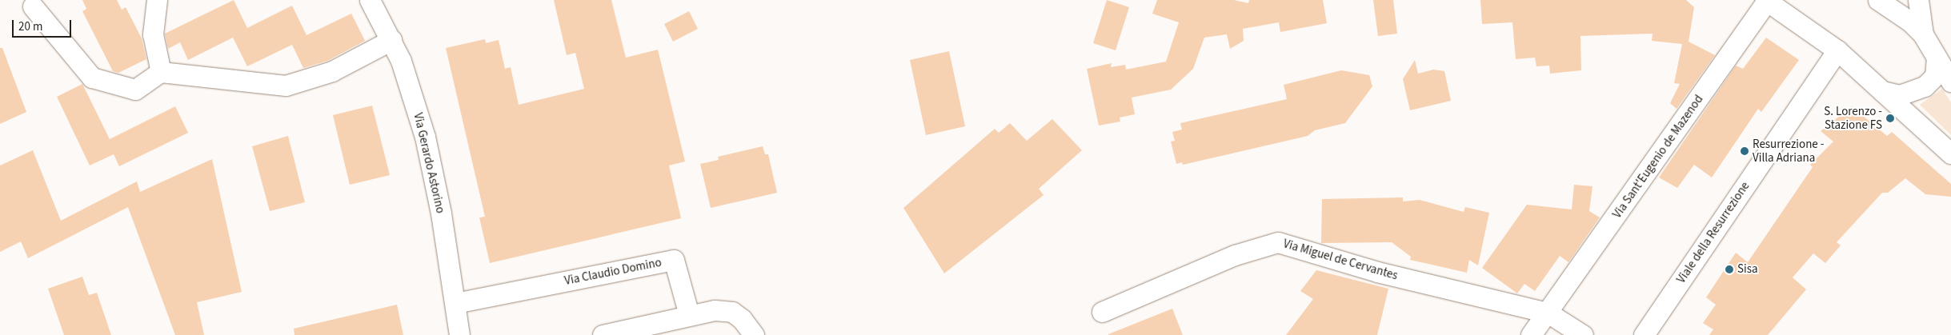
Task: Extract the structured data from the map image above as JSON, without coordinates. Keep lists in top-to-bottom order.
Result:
{
  "streets": {
    "street": [
      "Via Sant'Eugenio de Mazenod",
      "Via Gerardo Astorino",
      "Viale della Resurrezione",
      "Via Miguel de Cervantes",
      "Via Claudio Domino"
    ]
  },
  "crossings": [
    ["Via Sant'Eugenio de Mazenod", "Via Miguel de Cervantes"],
    ["Via Gerardo Astorino", "Via Claudio Domino"]
  ],
  "places": ["S. Lorenzo - Stazione FS", "Resurrezione - Villa Adriana", "Sisa"],
  "scale_bar": "20 m"
}
